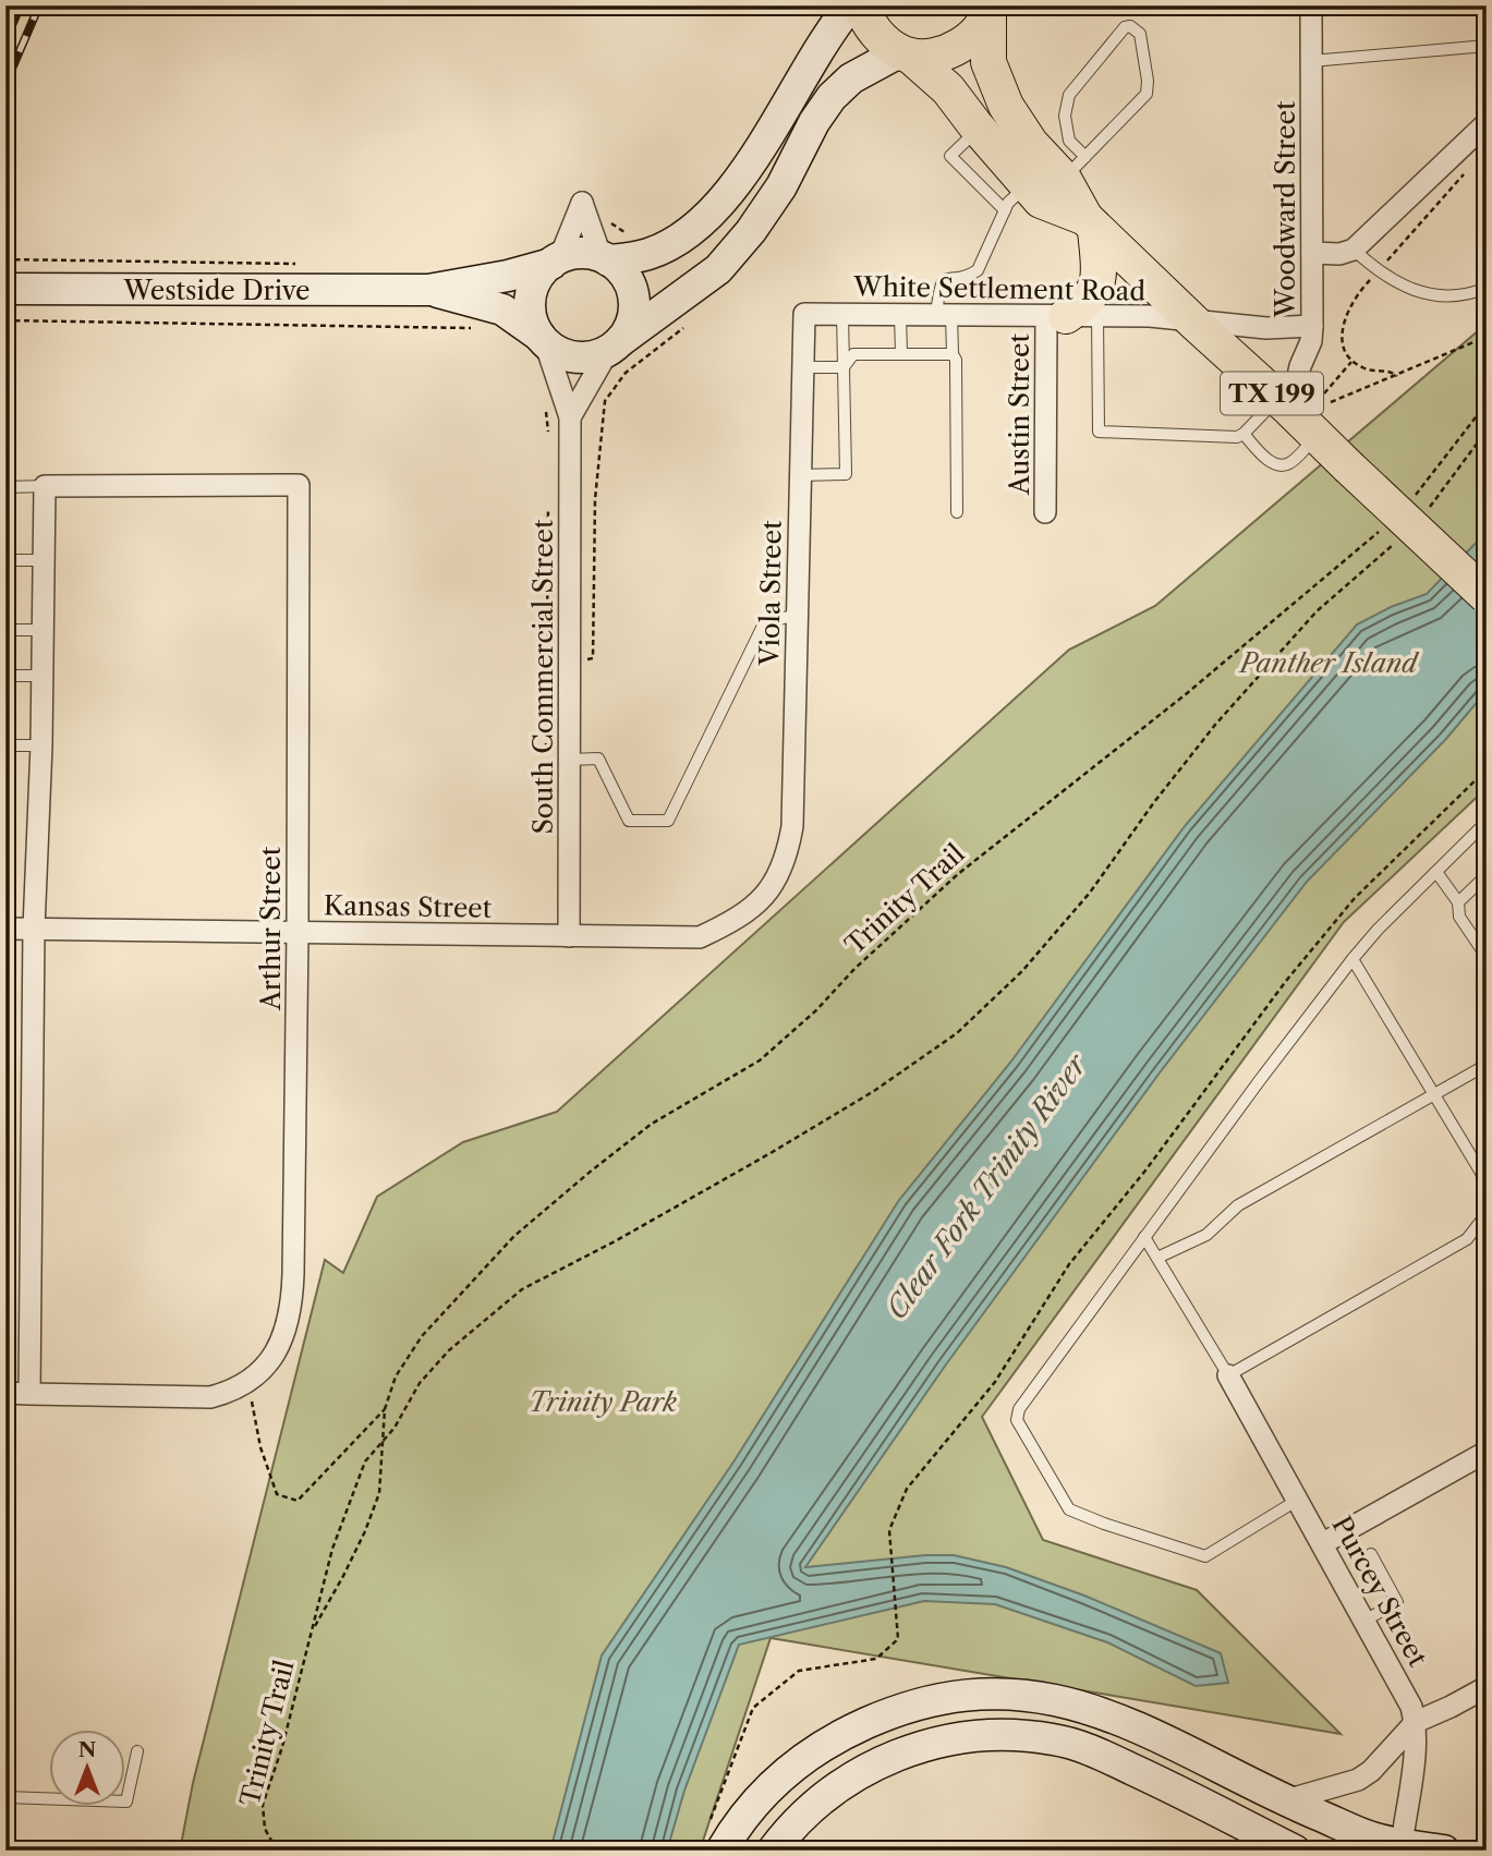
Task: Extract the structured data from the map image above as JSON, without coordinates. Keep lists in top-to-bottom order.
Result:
{
  "streets": {
    "main road": ["Westside Drive", "TX 199"],
    "street": [
      "Woodward Street",
      "White Settlement Road",
      "Austin Street",
      "Viola Street",
      "South Commercial Street",
      "Kansas Street",
      "Arthur Street",
      "Purcey Street"
    ],
    "path": ["Trinity Trail"]
  },
  "crossings": [
    ["Woodward Street", "White Settlement Road"],
    ["Woodward Street", "TX 199"],
    ["White Settlement Road", "TX 199"],
    ["White Settlement Road", "Austin Street"],
    ["White Settlement Road", "Viola Street"],
    ["Westside Drive", "South Commercial Street"],
    ["Viola Street", "Kansas Street"],
    ["South Commercial Street", "Kansas Street"],
    ["Kansas Street", "Arthur Street"]
  ],
  "water": ["Clear Fork Trinity River"],
  "parks": ["Panther Island", "Trinity Park"],
  "north": "top"
}
